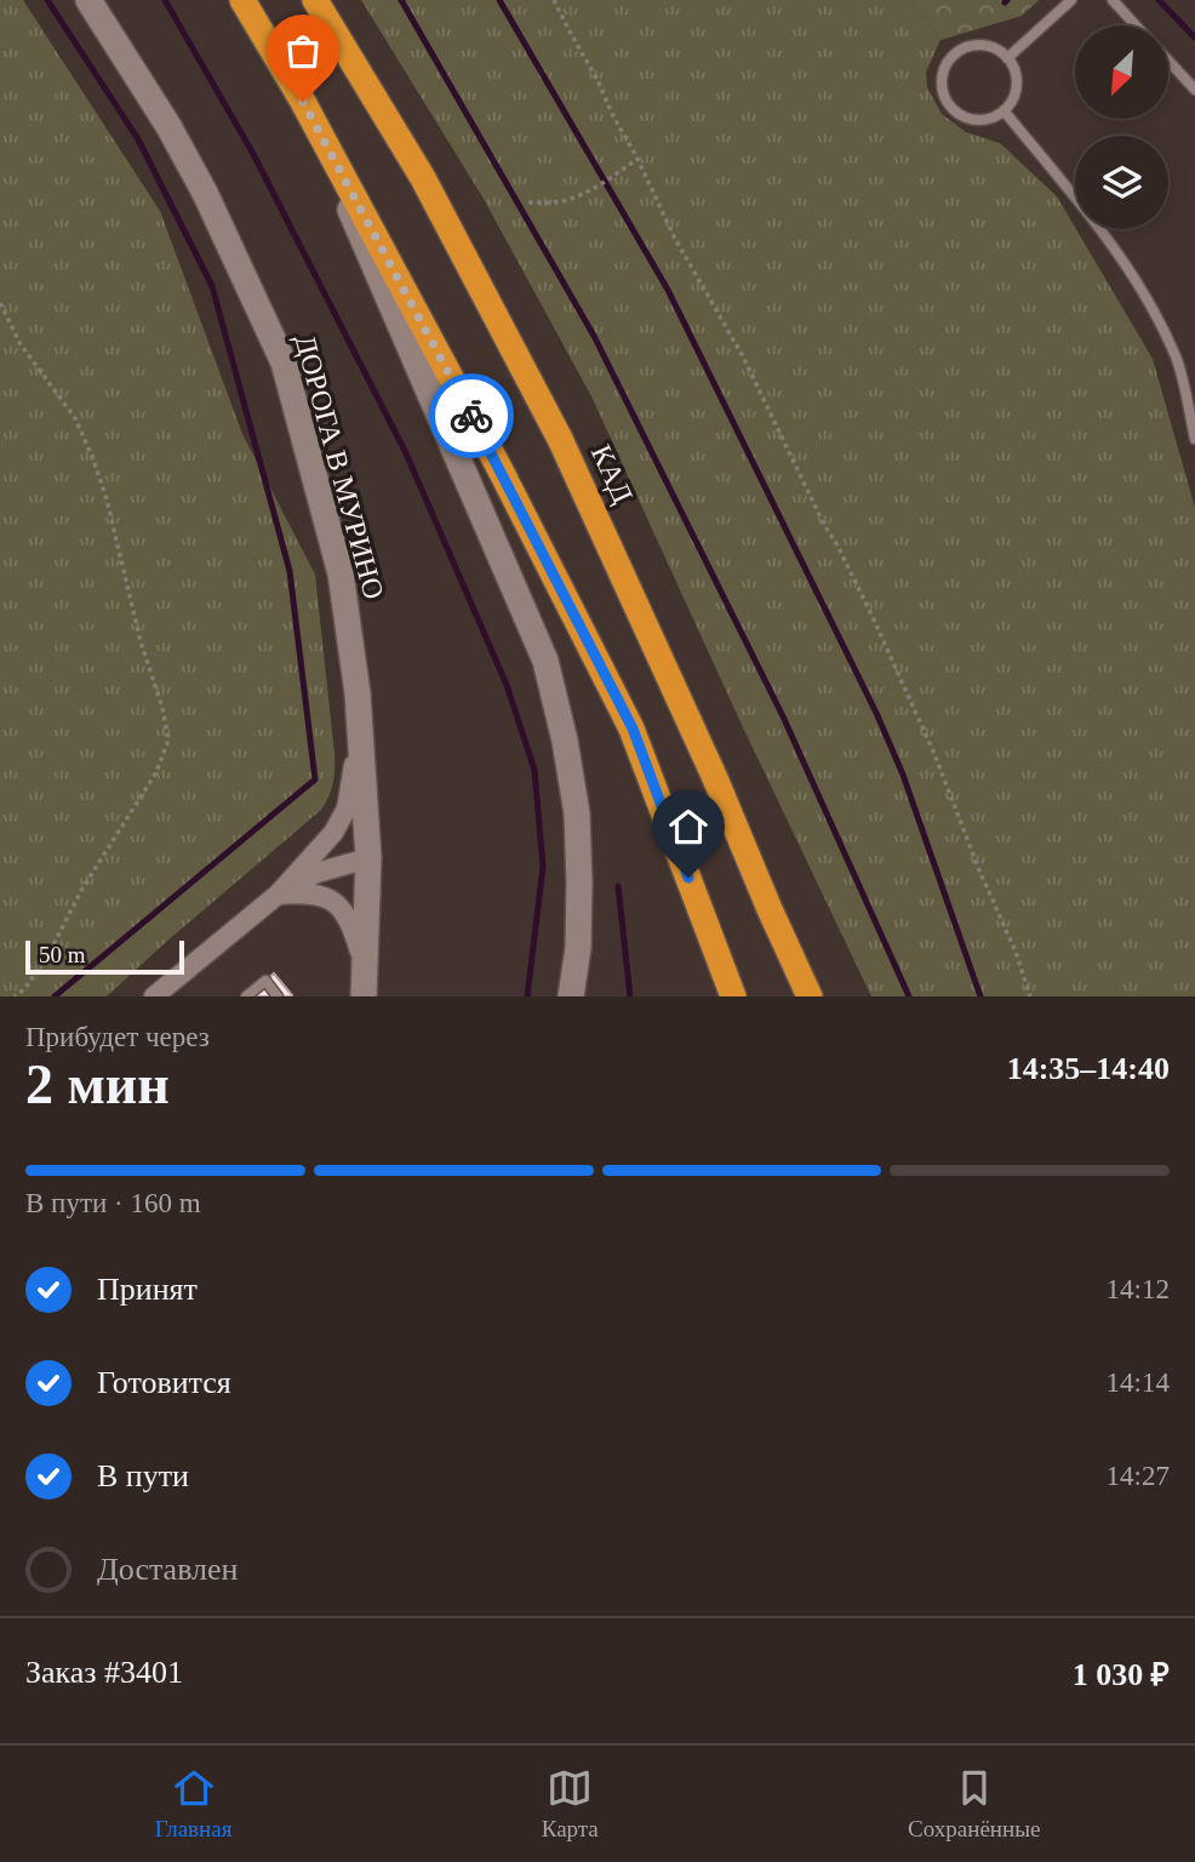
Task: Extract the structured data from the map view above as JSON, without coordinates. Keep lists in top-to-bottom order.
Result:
{
  "streets": {
    "highway": ["КАД"],
    "street": ["ДОРОГА В МУРИНО"]
  },
  "scale_bar": "50 m",
  "north": "bottom left",
  "page": {
    "scale": "50 m",
    "heading": ["2 мин", "Прибудет через", "14:35–14:40"],
    "panel": ["Заказ #3401", "1 030 ₽"],
    "bar": "В пути · 160 m",
    "list": [
      ["Принят", "14:12"],
      ["Готовится", "14:14"],
      ["В пути", "14:27"],
      "Доставлен"
    ],
    "tabs": ["Главная", "Карта", "Сохранённые"]
  }
}
